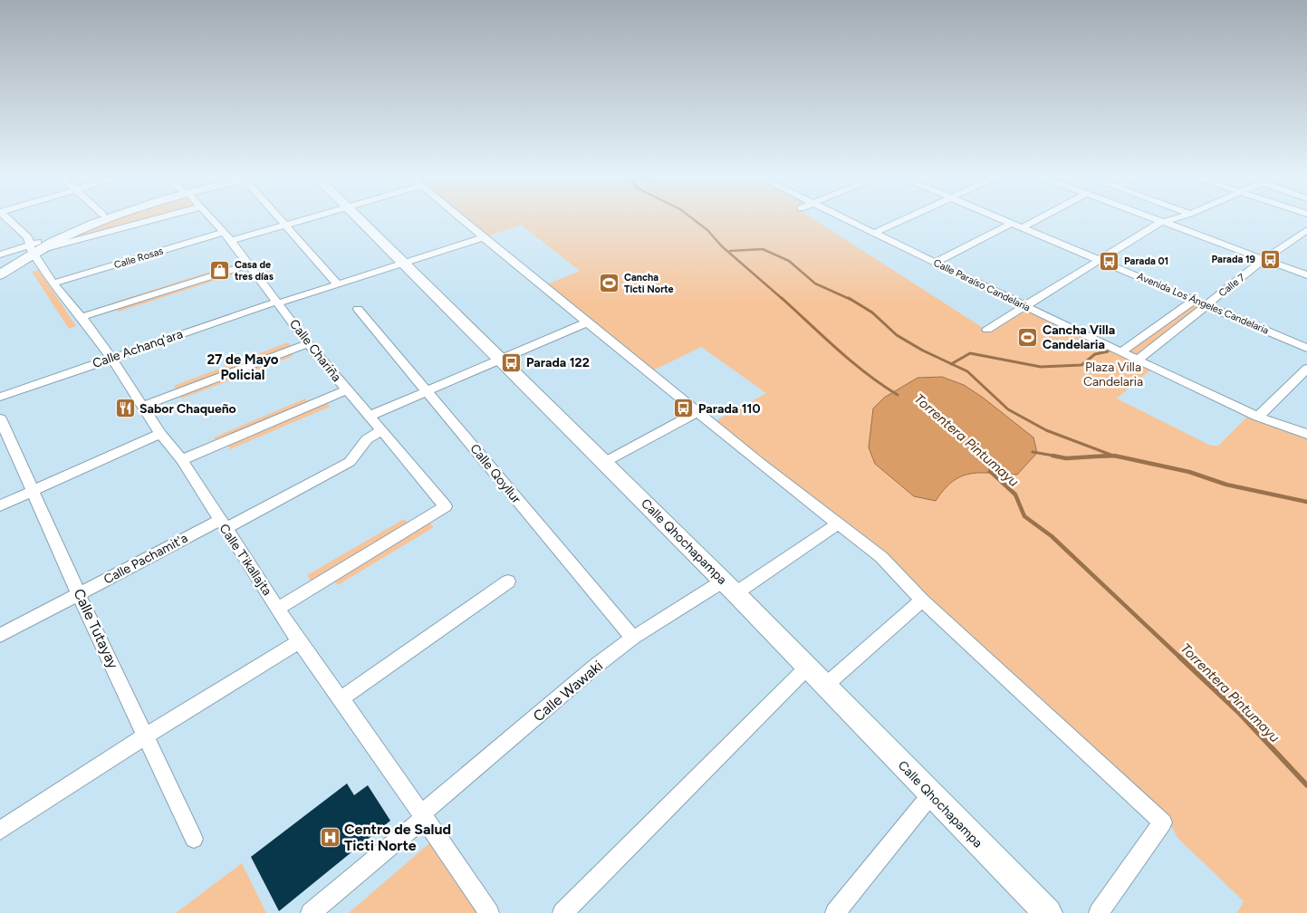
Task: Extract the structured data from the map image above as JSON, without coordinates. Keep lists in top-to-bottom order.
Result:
{
  "streets": {
    "street": [
      "Calle Rosas",
      "Calle Paraíso Candelaria",
      "Calle 7",
      "Avenida Los Ángeles Candelaria",
      "Calle Achanq'ara",
      "Calle Chariña",
      "Calle Qoyllur",
      "Calle Qhochapampa",
      "Calle Pachamit'a",
      "Calle T'ikallajta",
      "Calle Tutayay",
      "Calle Wawaki"
    ]
  },
  "crossings": [
    ["Calle Rosas", "Calle Chariña"],
    ["Calle Rosas", "Calle T'ikallajta"],
    ["Calle Paraíso Candelaria", "Calle 7"],
    ["Calle 7", "Avenida Los Ángeles Candelaria"],
    ["Calle Achanq'ara", "Calle Chariña"],
    ["Calle Achanq'ara", "Calle Qhochapampa"],
    ["Calle Achanq'ara", "Calle T'ikallajta"],
    ["Calle Chariña", "Calle Pachamit'a"],
    ["Calle Chariña", "Calle T'ikallajta"],
    ["Calle Qoyllur", "Calle Wawaki"],
    ["Calle Qhochapampa", "Calle Wawaki"],
    ["Calle Pachamit'a", "Calle T'ikallajta"],
    ["Calle Pachamit'a", "Calle Tutayay"],
    ["Calle T'ikallajta", "Calle Wawaki"]
  ],
  "districts": ["27 de Mayo Policial"],
  "water": ["Torrentera Pintumayu"],
  "parks": ["Plaza Villa Candelaria"],
  "places": {
    "bus stop": [
      "Parada 19",
      "Parada 01",
      "Parada 122",
      "Parada 110"
    ],
    "shop": ["Casa de tres días"],
    "sports": ["Cancha Ticti Norte", "Cancha Villa Candelaria"],
    "restaurant": ["Sabor Chaqueño"],
    "hospital": ["Centro de Salud Ticti Norte"]
  }
}
